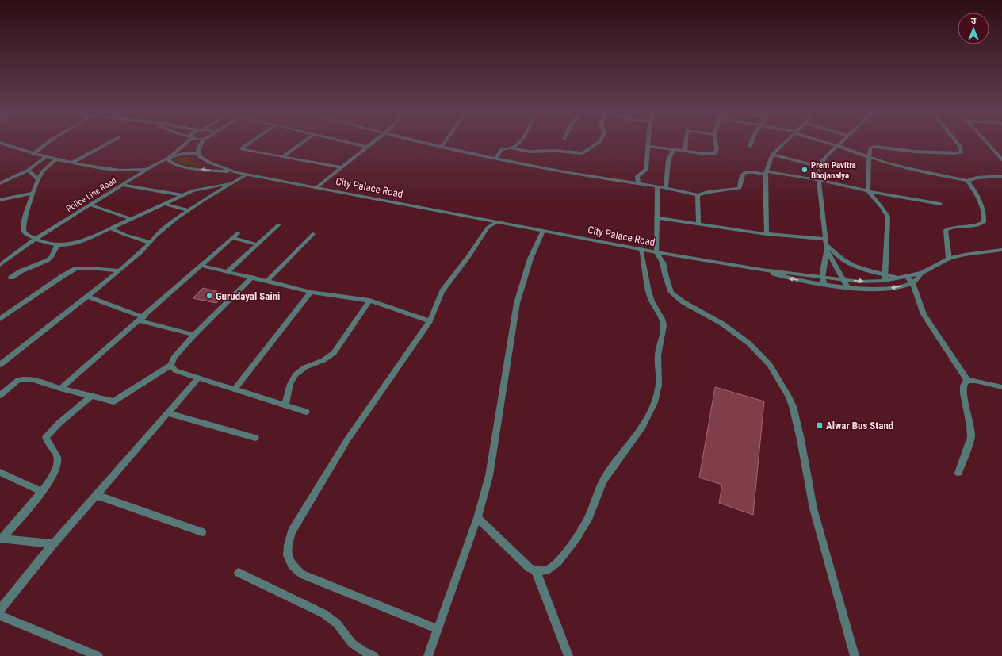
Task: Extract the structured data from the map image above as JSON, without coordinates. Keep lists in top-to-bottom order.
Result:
{
  "streets": {
    "street": ["City Palace Road", "Police Line Road"]
  },
  "crossings": [
    ["City Palace Road", "Police Line Road"]
  ],
  "places": {
    "other": ["Prem Pavitra Bhojanalya", "Gurudayal Saini"],
    "transit": ["Alwar Bus Stand"]
  },
  "north": "top"
}
